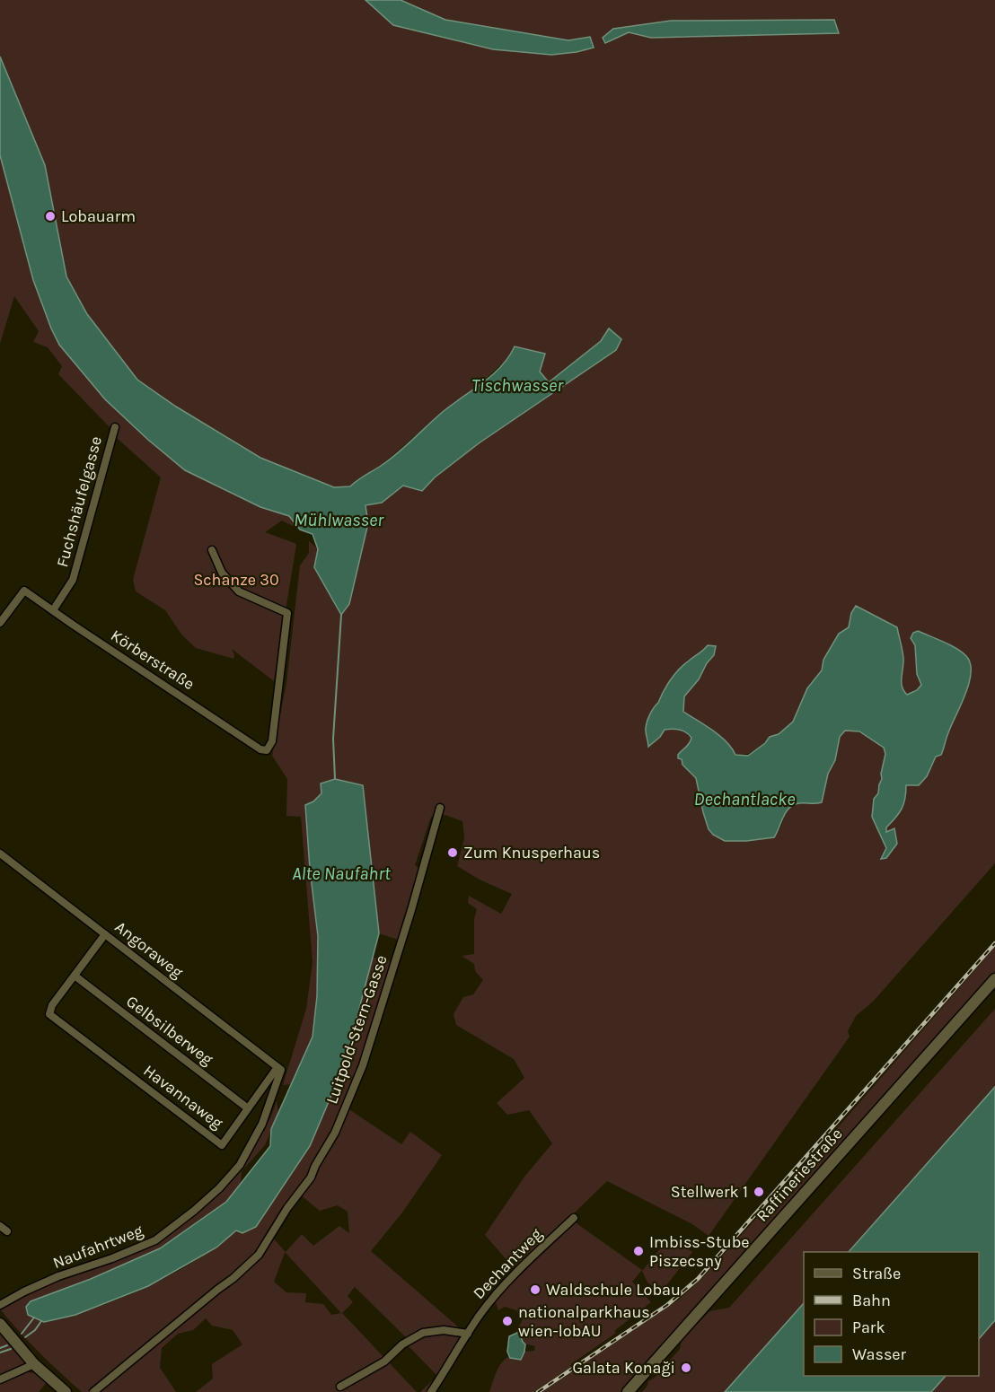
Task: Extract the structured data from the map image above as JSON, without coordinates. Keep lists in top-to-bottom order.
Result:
{
  "streets": {
    "street": [
      "Fuchshäufelgasse",
      "Körberstraße",
      "Angoraweg",
      "Luitpold-Stern-Gasse",
      "Gelbsilberweg",
      "Havannaweg",
      "Raffineriestraße",
      "Naufahrtweg",
      "Dechantweg"
    ]
  },
  "crossings": [
    ["Fuchshäufelgasse", "Körberstraße"],
    ["Angoraweg", "Havannaweg"],
    ["Angoraweg", "Naufahrtweg"],
    ["Gelbsilberweg", "Havannaweg"],
    ["Havannaweg", "Naufahrtweg"]
  ],
  "water": [
    "Tischwasser",
    "Mühlwasser",
    "Dechantlacke",
    "Alte Naufahrt"
  ],
  "parks": ["Schanze 30"],
  "places": [
    "Lobauarm",
    "Zum Knusperhaus",
    "Stellwerk 1",
    "Imbiss-Stube Piszecsny",
    "Waldschule Lobau",
    "nationalparkhaus wien-lobAU",
    "Galata Konaği"
  ],
  "legend": [
    "Straße",
    "Bahn",
    "Park",
    "Wasser"
  ]
}
